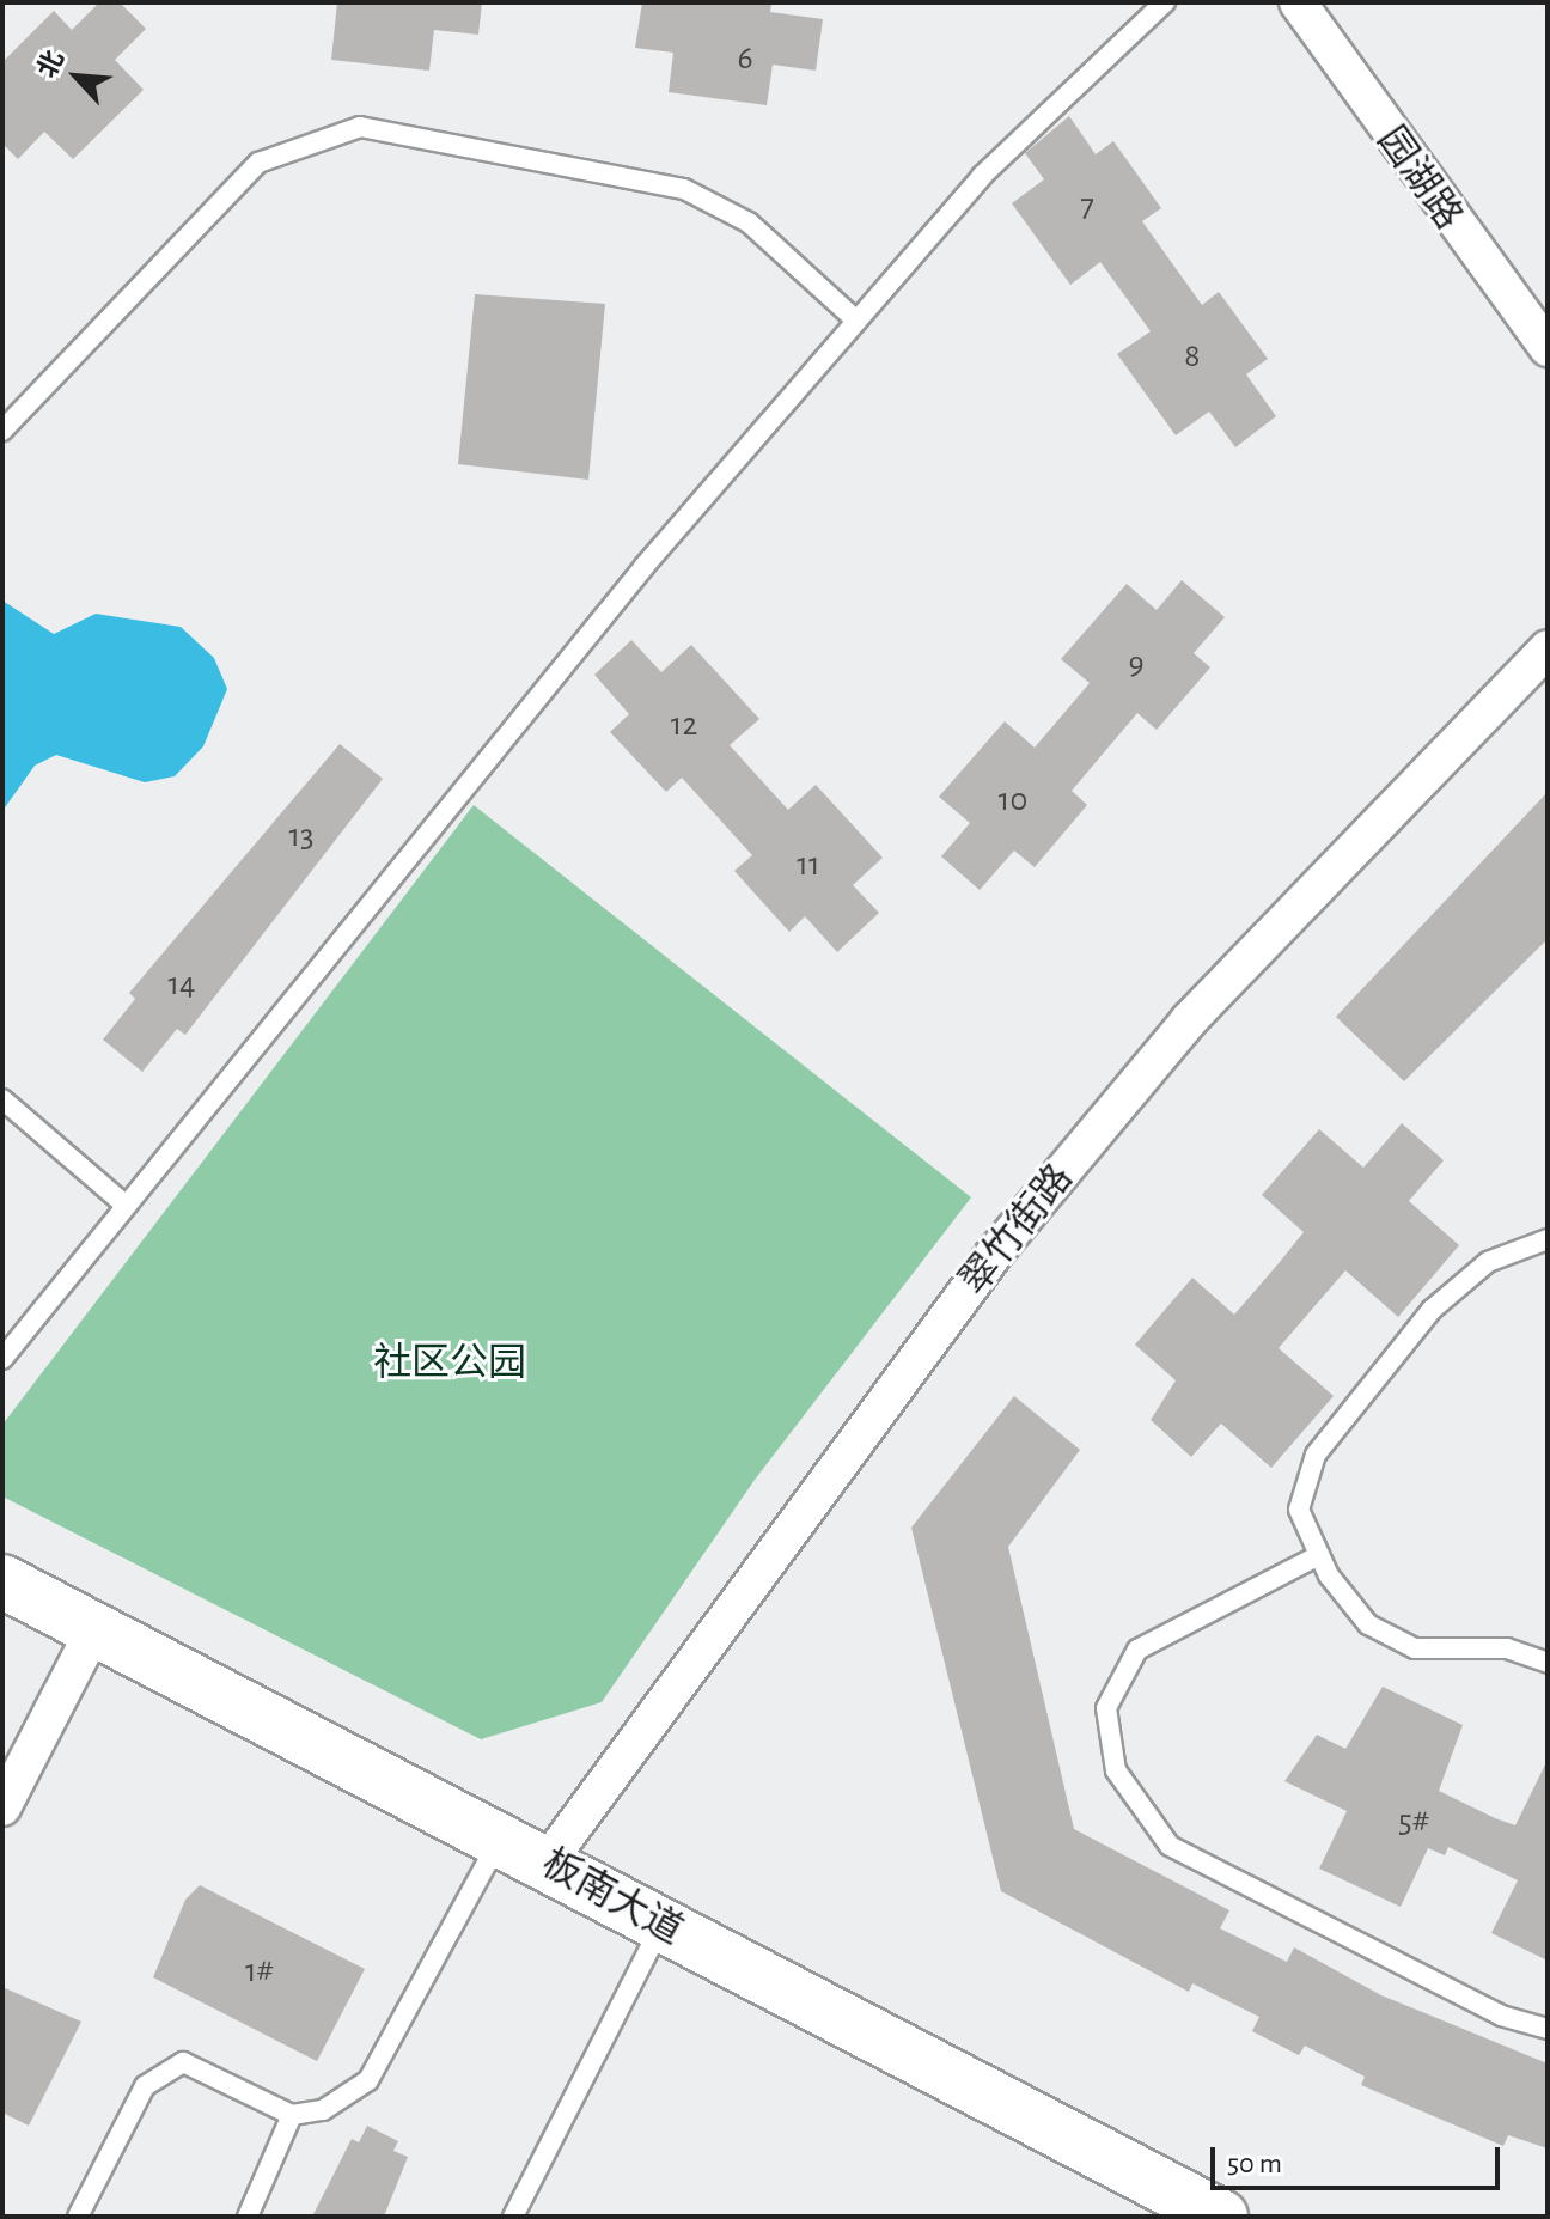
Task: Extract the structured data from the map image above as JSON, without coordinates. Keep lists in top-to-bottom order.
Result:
{
  "streets": {
    "main road": ["板南大道"],
    "street": ["园湖路", "翠竹街路"]
  },
  "crossings": [
    ["翠竹街路", "板南大道"]
  ],
  "parks": ["社区公园"],
  "house_numbers": [
    "6",
    "7",
    "8",
    "9",
    "12",
    "10",
    "13",
    "11",
    "14",
    "5#",
    "1#"
  ],
  "scale_bar": "50 m",
  "north": "top left"
}
